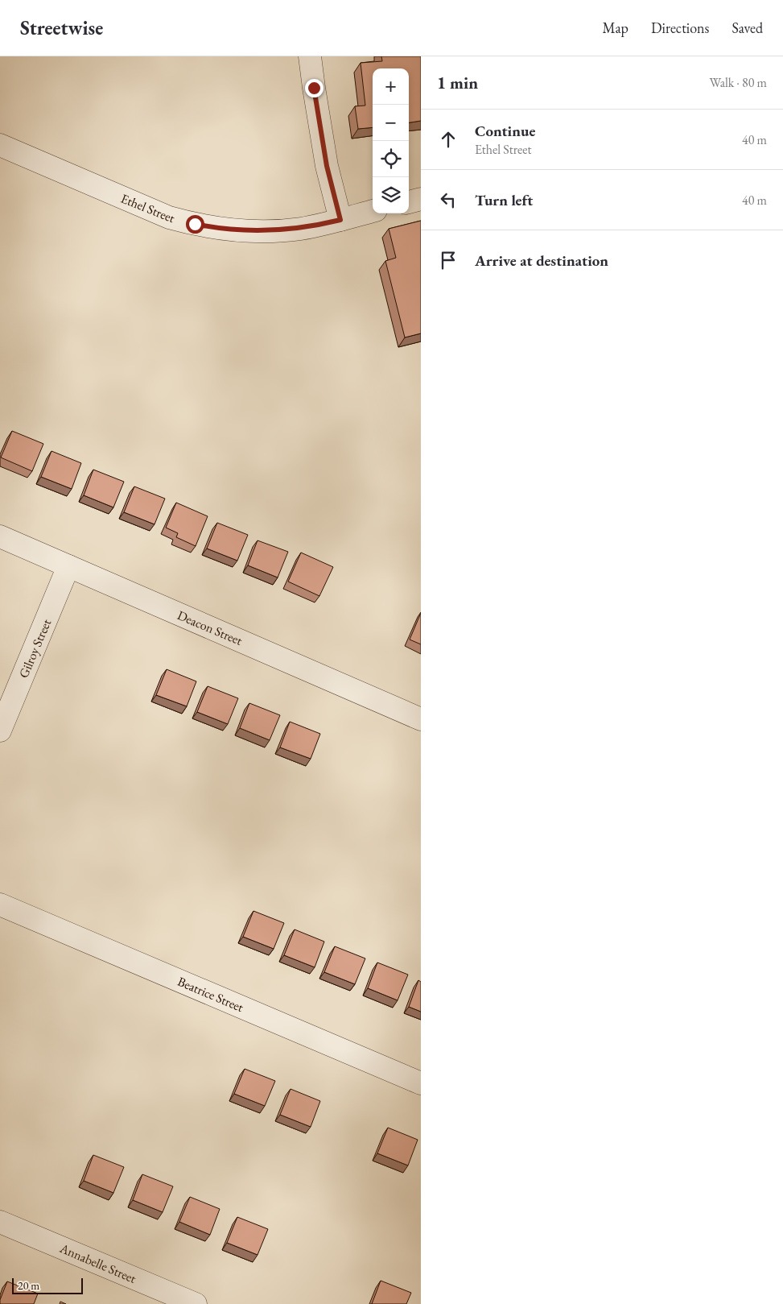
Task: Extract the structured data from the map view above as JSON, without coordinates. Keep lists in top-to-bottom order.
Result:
{
  "streets": {
    "street": [
      "Ethel Street",
      "Deacon Street",
      "Gilroy Street",
      "Beatrice Street",
      "Annabelle Street"
    ]
  },
  "crossings": [
    ["Deacon Street", "Gilroy Street"]
  ],
  "scale_bar": "20 m",
  "page": {
    "header": "Streetwise",
    "nav": ["Map", "Directions", "Saved"],
    "heading": ["1 min", "Walk · 80 m"],
    "map_buttons": ["+", "−"],
    "list": [
      ["Continue", "Ethel Street", "40 m"],
      ["Turn left", "40 m"],
      "Arrive at destination"
    ],
    "scale": "20 m"
  }
}
